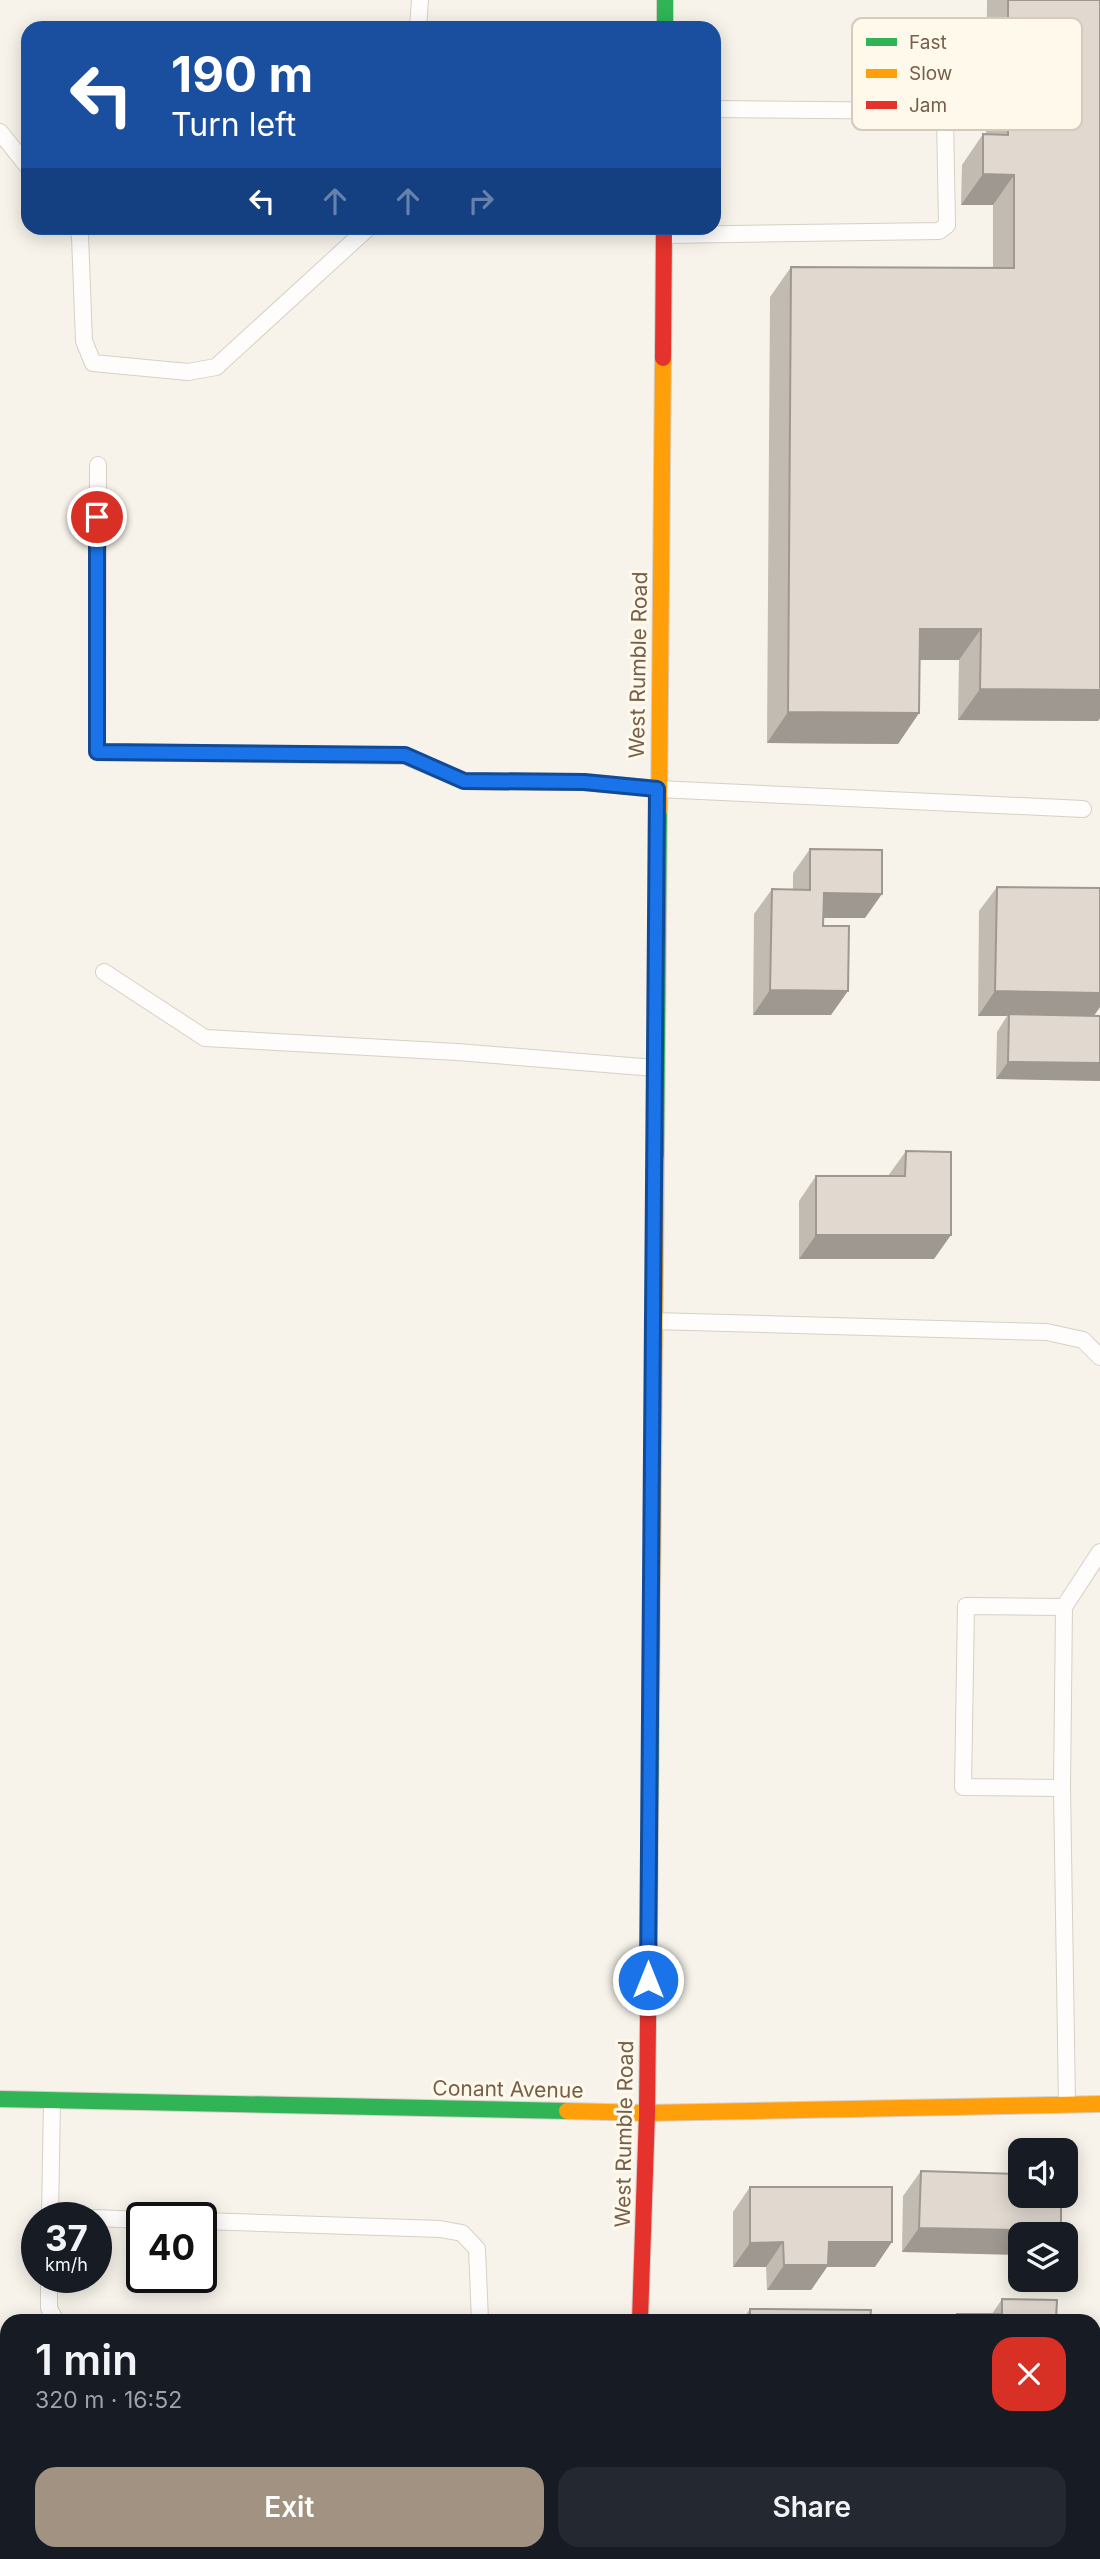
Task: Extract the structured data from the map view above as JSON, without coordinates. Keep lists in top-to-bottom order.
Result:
{
  "streets": {
    "street": ["West Rumble Road", "Conant Avenue"]
  },
  "crossings": [
    ["West Rumble Road", "Conant Avenue"]
  ],
  "legend": ["Fast", "Slow", "Jam"],
  "page": {
    "turn": ["190 m", "Turn left"],
    "speed": "37 km/h",
    "limit": "40",
    "heading": ["1 min", "320 m · 16:52"],
    "buttons": ["Exit", "Share"]
  }
}
